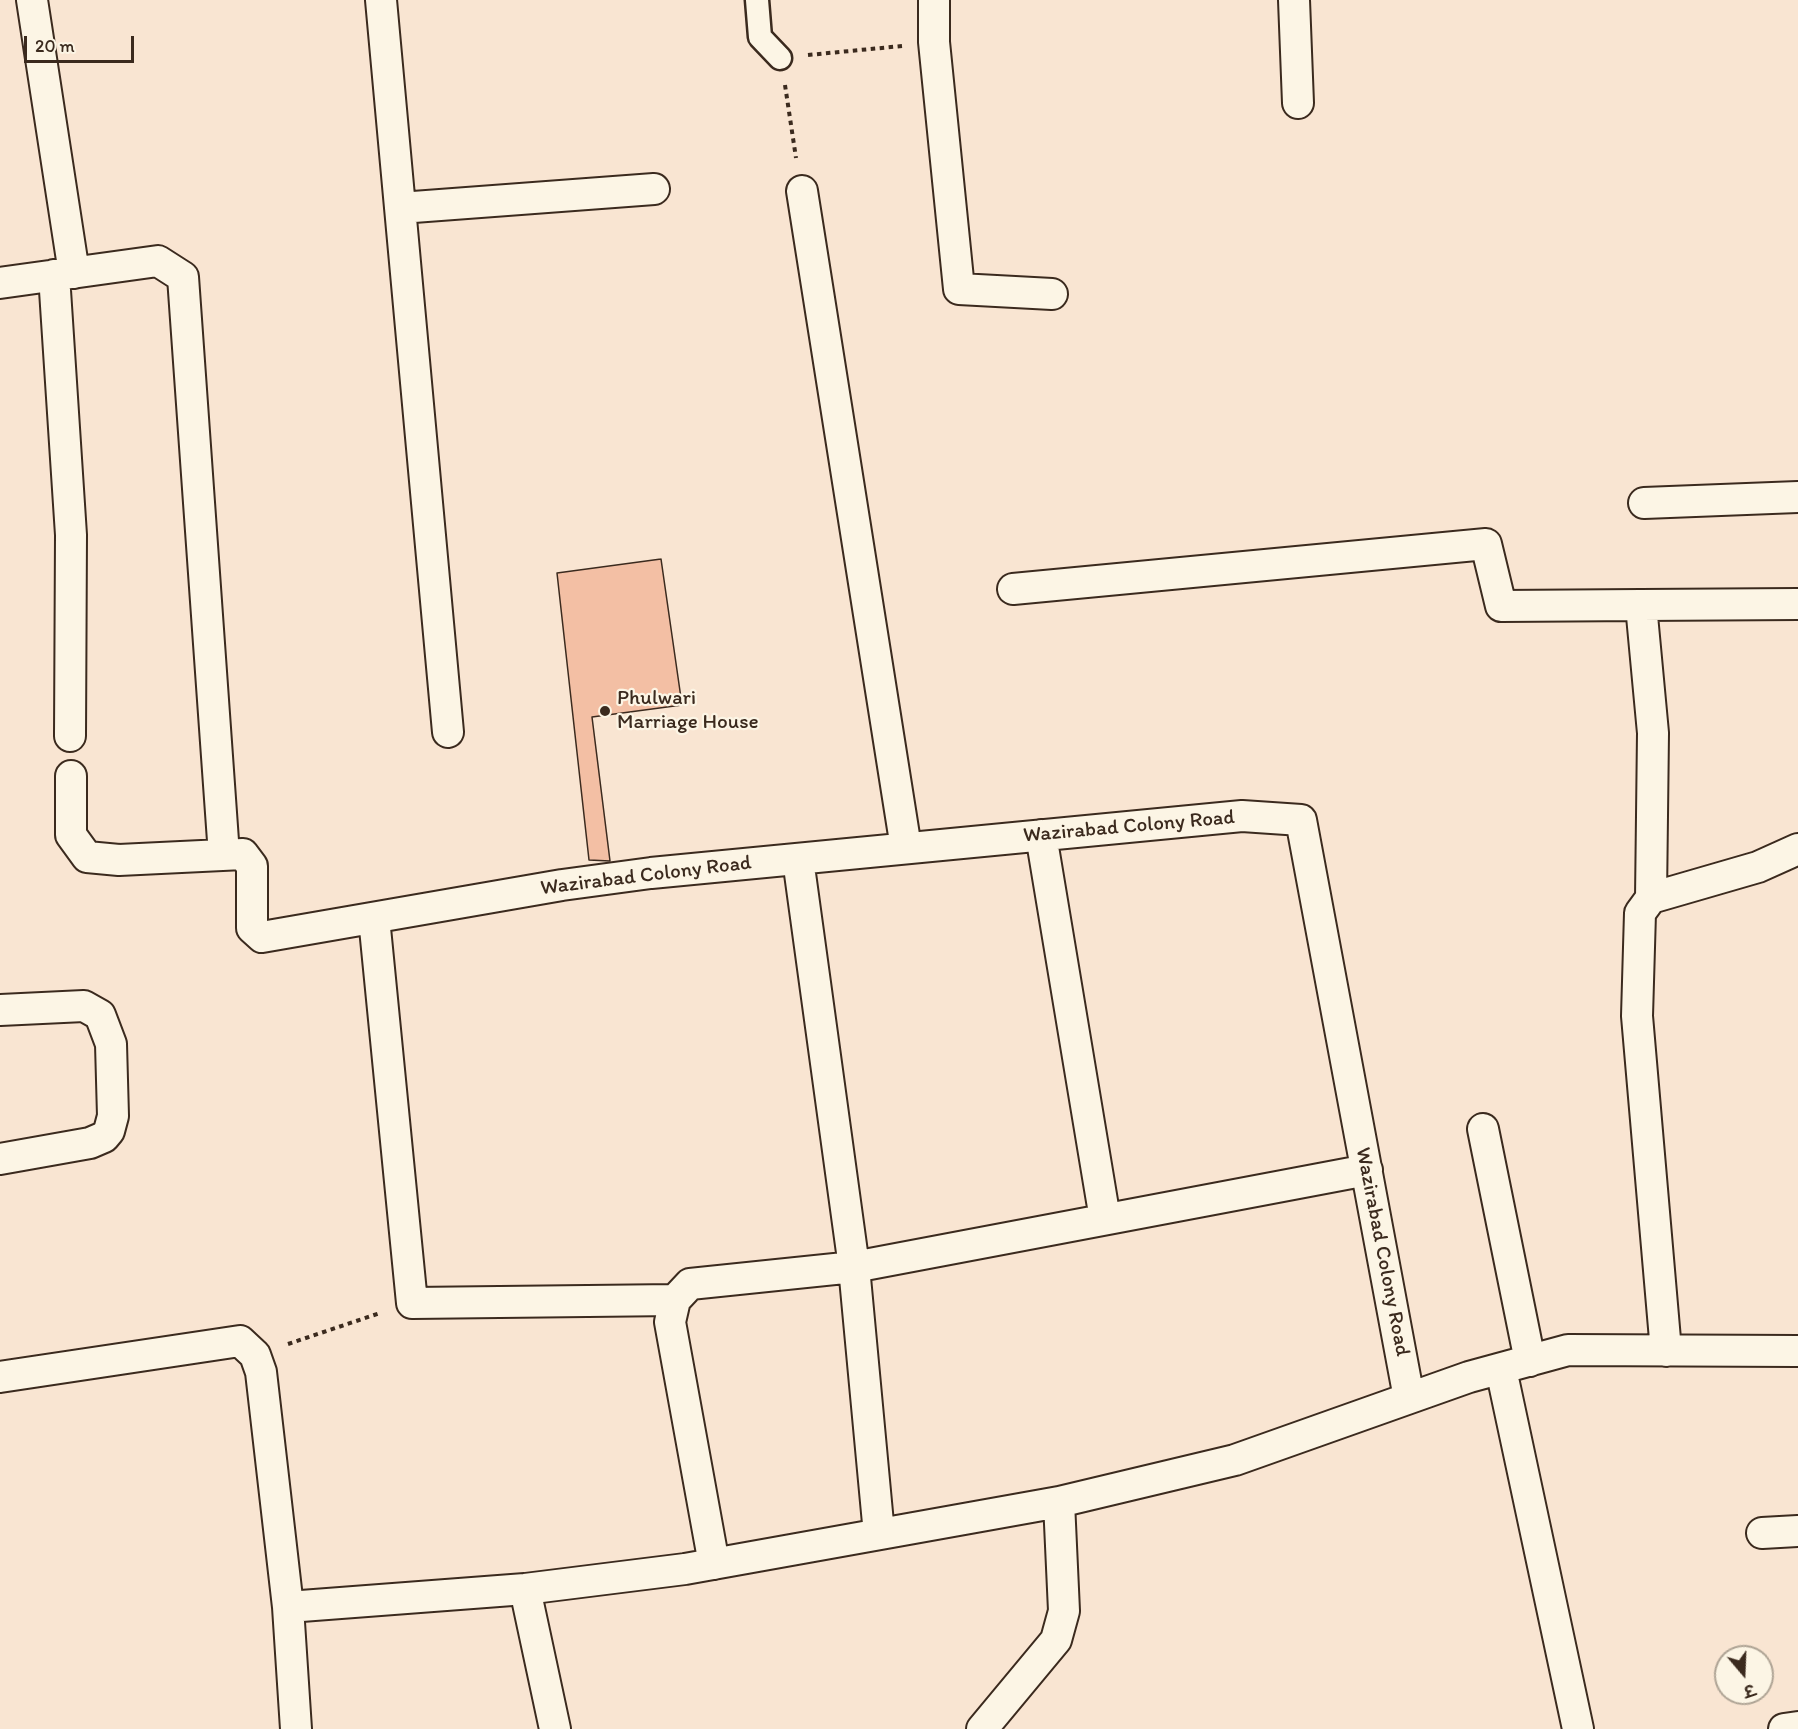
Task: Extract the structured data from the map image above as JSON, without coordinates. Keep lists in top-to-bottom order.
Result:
{
  "streets": {
    "street": ["Wazirabad Colony Road"]
  },
  "places": ["Phulwari Marriage House"],
  "scale_bar": "20 m",
  "north": "bottom"
}
